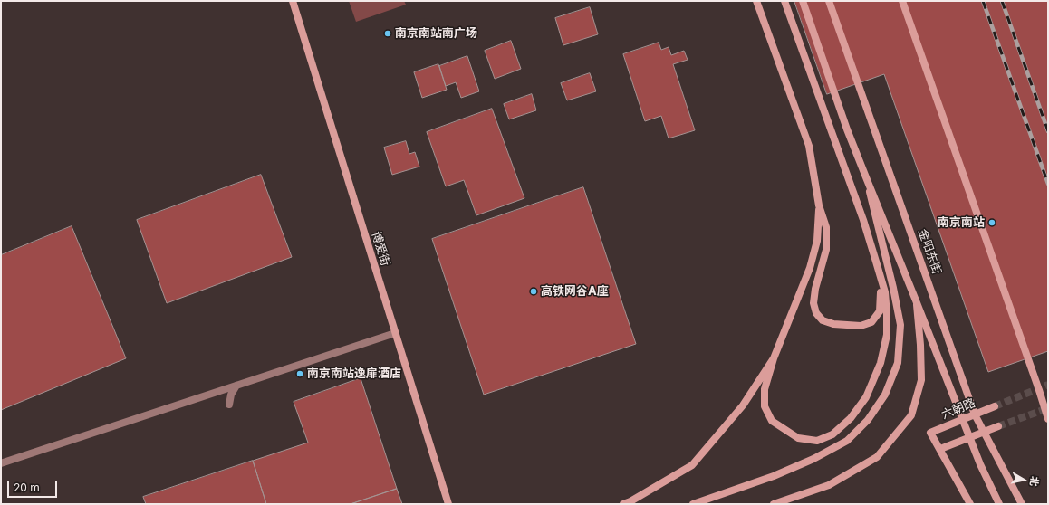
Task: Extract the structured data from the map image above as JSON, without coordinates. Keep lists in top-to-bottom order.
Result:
{
  "streets": {
    "main road": ["博爱街", "金阳东街", "六朝路"]
  },
  "crossings": [
    ["金阳东街", "六朝路"]
  ],
  "places": [
    "南京南站南广场",
    "南京南站",
    "高铁网谷A座",
    "南京南站逸扉酒店"
  ],
  "scale_bar": "20 m",
  "north": "right"
}
